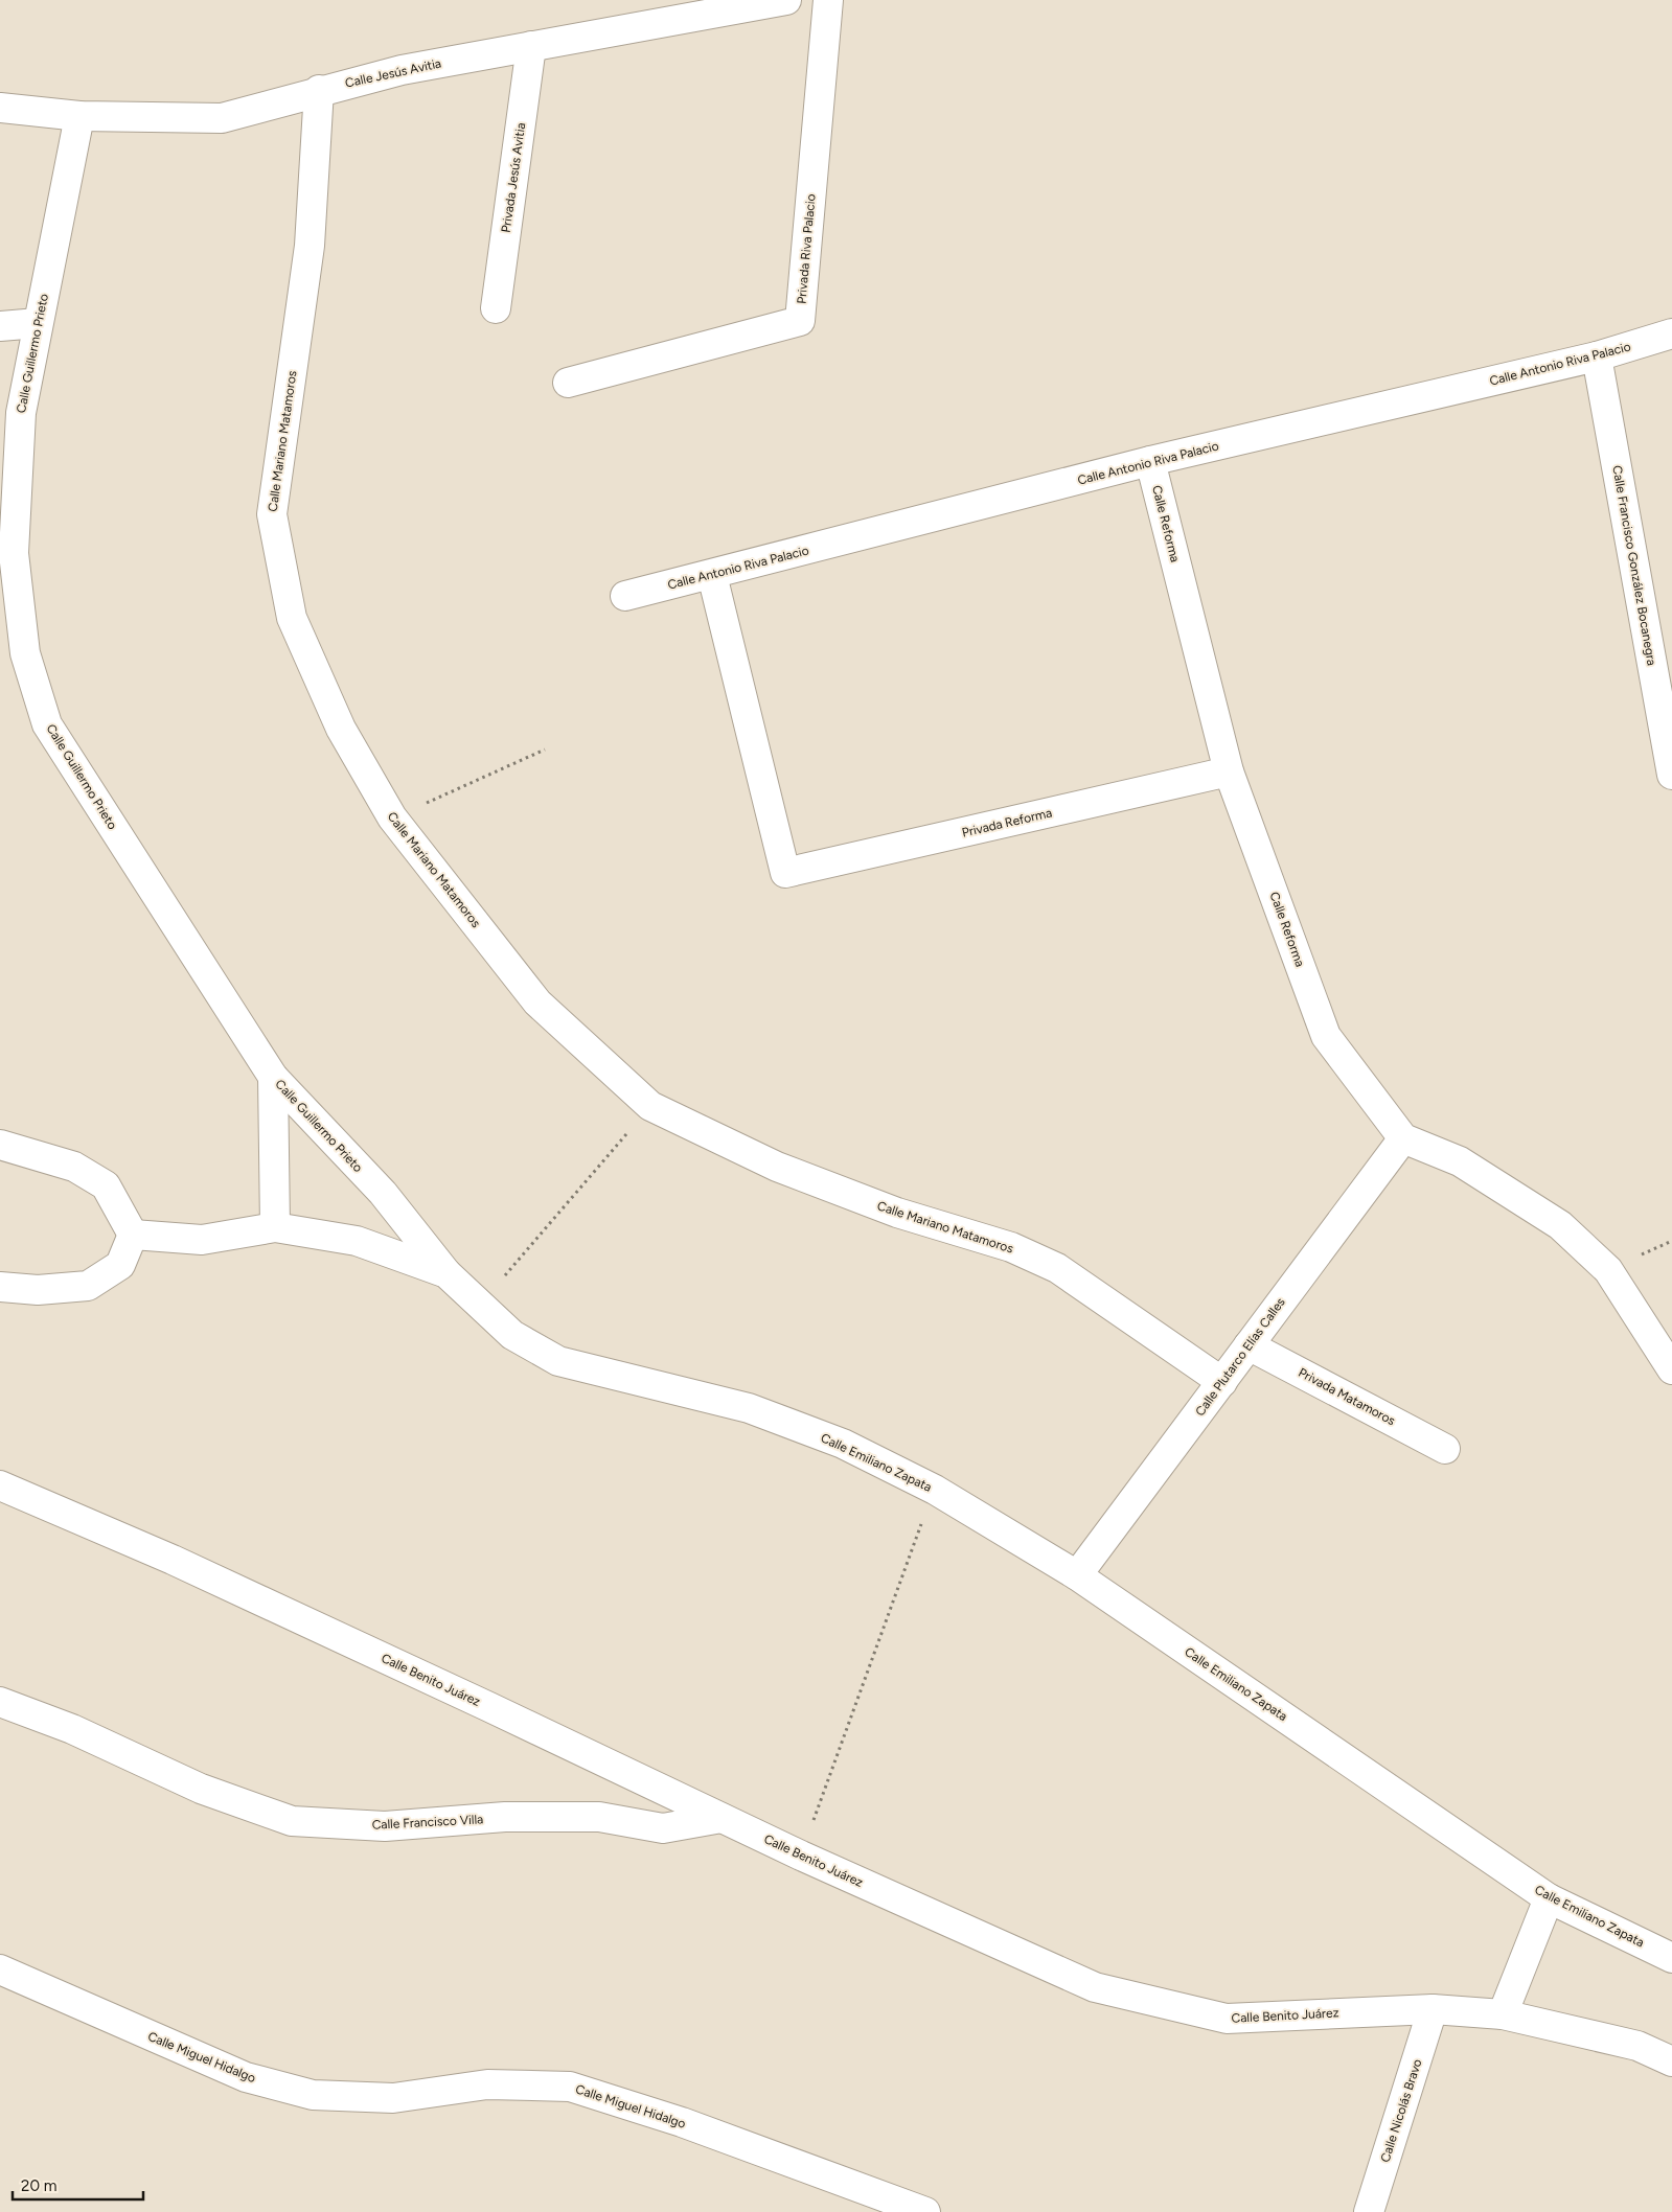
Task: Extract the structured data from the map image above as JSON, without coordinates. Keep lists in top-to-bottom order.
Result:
{
  "streets": {
    "street": [
      "Calle Jesús Avitia",
      "Privada Jesús Avitia",
      "Privada Riva Palacio",
      "Calle Guillermo Prieto",
      "Calle Antonio Riva Palacio",
      "Calle Mariano Matamoros",
      "Calle Reforma",
      "Calle Francisco González Bocanegra",
      "Privada Reforma",
      "Calle Plutarco Elías Calles",
      "Privada Matamoros",
      "Calle Emiliano Zapata",
      "Calle Benito Juárez",
      "Calle Francisco Villa",
      "Calle Miguel Hidalgo",
      "Calle Nicolás Bravo"
    ]
  },
  "crossings": [
    ["Calle Jesús Avitia", "Privada Jesús Avitia"],
    ["Calle Jesús Avitia", "Calle Guillermo Prieto"],
    ["Calle Jesús Avitia", "Calle Mariano Matamoros"],
    ["Calle Guillermo Prieto", "Calle Emiliano Zapata"],
    ["Calle Antonio Riva Palacio", "Calle Reforma"],
    ["Calle Antonio Riva Palacio", "Calle Francisco González Bocanegra"],
    ["Calle Antonio Riva Palacio", "Privada Reforma"],
    ["Calle Mariano Matamoros", "Calle Plutarco Elías Calles"],
    ["Calle Reforma", "Privada Reforma"],
    ["Calle Reforma", "Calle Plutarco Elías Calles"],
    ["Calle Plutarco Elías Calles", "Privada Matamoros"],
    ["Calle Plutarco Elías Calles", "Calle Emiliano Zapata"],
    ["Calle Benito Juárez", "Calle Francisco Villa"],
    ["Calle Benito Juárez", "Calle Nicolás Bravo"]
  ],
  "scale_bar": "20 m"
}
